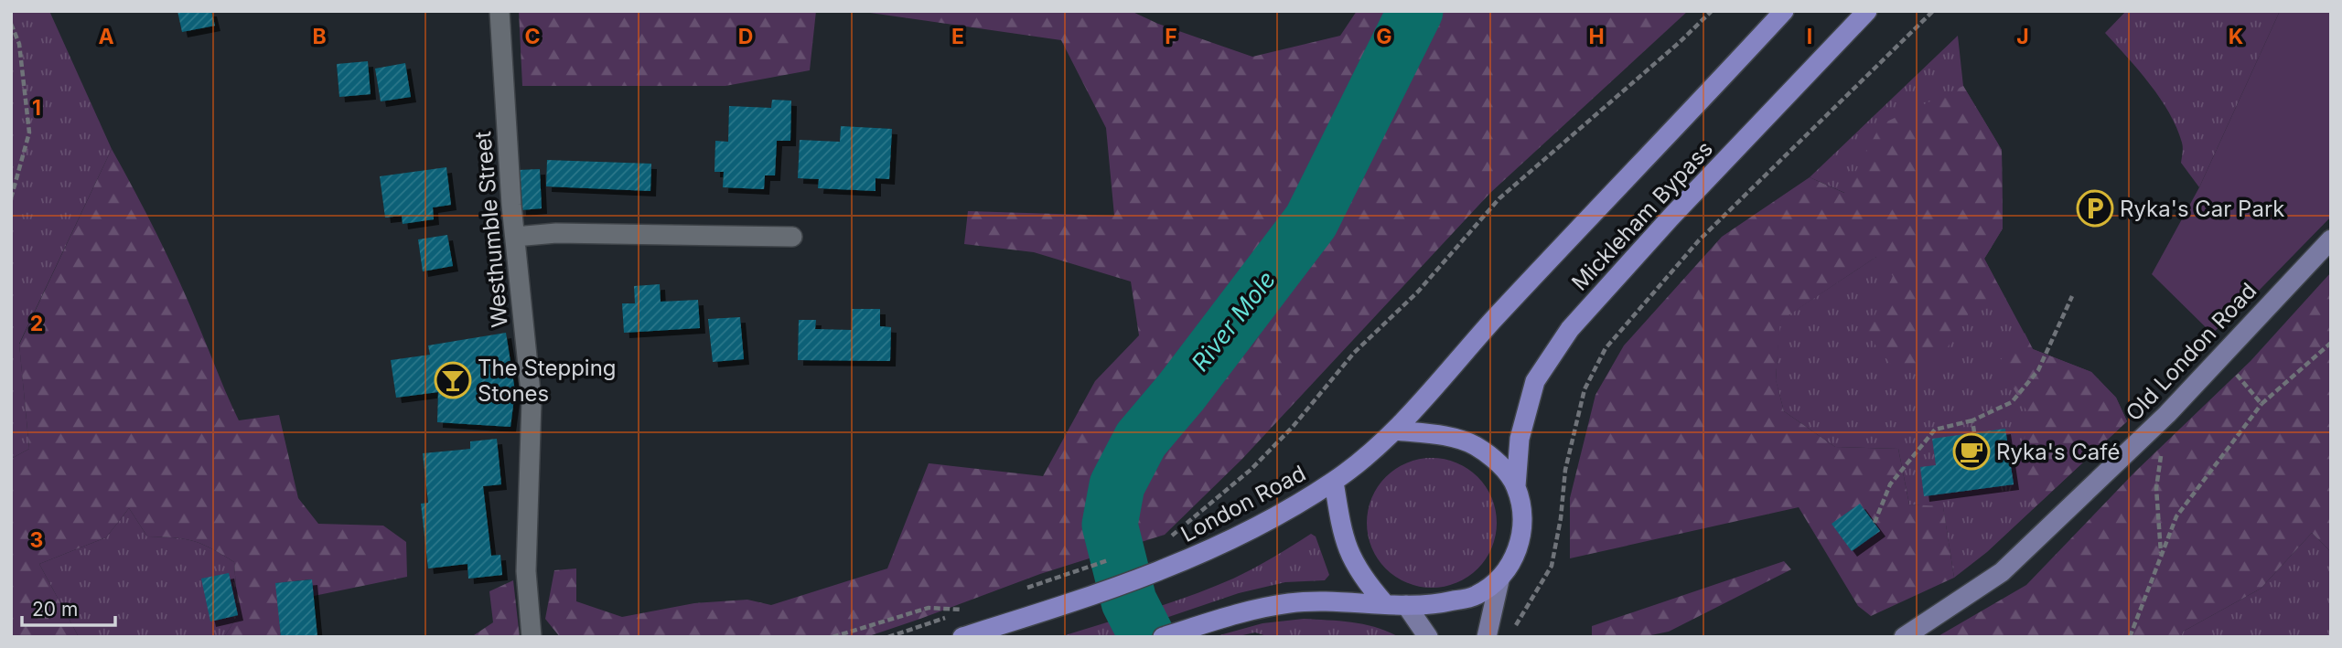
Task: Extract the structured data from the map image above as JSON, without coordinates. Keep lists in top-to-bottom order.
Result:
{
  "streets": {
    "highway": ["Mickleham Bypass", "London Road"],
    "main road": ["Old London Road"],
    "street": ["Westhumble Street"]
  },
  "crossings": [
    ["Mickleham Bypass", "London Road"]
  ],
  "water": ["River Mole"],
  "places": {
    "parking": ["Ryka's Car Park"],
    "bar": ["The Stepping Stones"],
    "cafe": ["Ryka's Café"]
  },
  "scale_bar": "20 m",
  "grid": {
    "columns": [
      "A",
      "B",
      "C",
      "D",
      "E",
      "F",
      "G",
      "H",
      "I",
      "J",
      "K"
    ],
    "rows": ["1", "2", "3"]
  }
}
